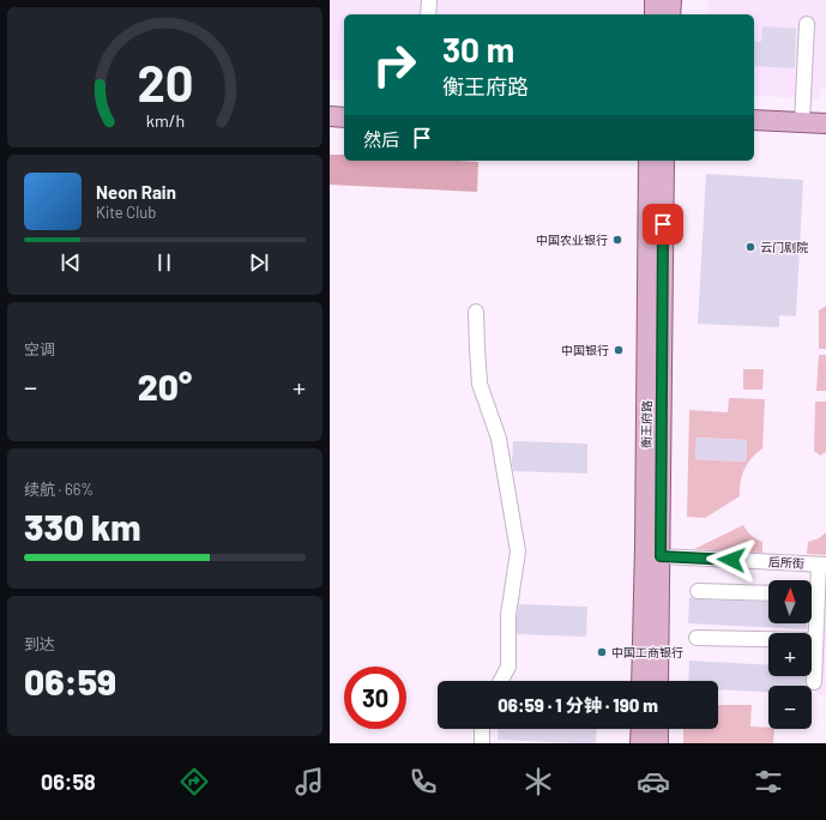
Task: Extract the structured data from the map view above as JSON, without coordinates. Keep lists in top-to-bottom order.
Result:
{
  "streets": {
    "main road": ["衡王府路"],
    "street": ["后所街"]
  },
  "crossings": [
    ["衡王府路", "后所街"]
  ],
  "places": [
    "中国农业银行",
    "云门剧院",
    "中国银行",
    "中国工商银行"
  ],
  "north": "top",
  "page": {
    "turn": ["30 m", "衡王府路"],
    "then": "然后",
    "song": ["Neon Rain", "Kite Club"],
    "tile": [
      "空调",
      ["续航 · 66%", "330 km"],
      ["到达", "06:59"]
    ],
    "heat": ["−", "20°", "+"],
    "map_buttons": ["+", "−"],
    "limit": "30",
    "trip": "06:59 · 1 分钟 · 190 m",
    "tabs": "06:58",
    "gauge": ["20", "km/h"]
  }
}
